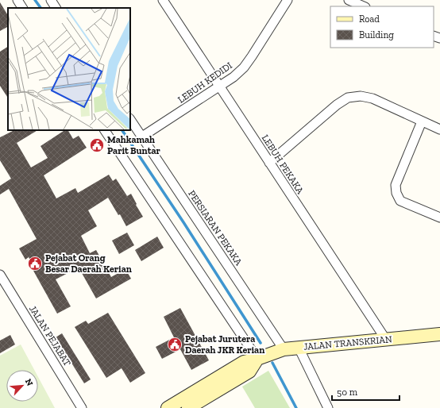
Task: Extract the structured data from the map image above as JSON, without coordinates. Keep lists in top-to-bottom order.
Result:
{
  "streets": {
    "main road": ["JALAN TRANSKRIAN"],
    "street": [
      "LEBUH KEDIDI",
      "LEBUH PEKAKA",
      "PERSIARAN PEKAKA",
      "JALAN PEJABAT"
    ]
  },
  "crossings": [
    ["LEBUH KEDIDI", "LEBUH PEKAKA"],
    ["LEBUH KEDIDI", "PERSIARAN PEKAKA"],
    ["LEBUH PEKAKA", "JALAN TRANSKRIAN"],
    ["PERSIARAN PEKAKA", "JALAN TRANSKRIAN"]
  ],
  "places": {
    "public building": ["Mahkamah Parit Buntar", "Pejabat Orang Besar Daerah Kerian", "Pejabat Jurutera Daerah JKR Kerian"]
  },
  "legend": ["Road", "Building"],
  "scale_bar": "50 m",
  "north": "top right"
}
